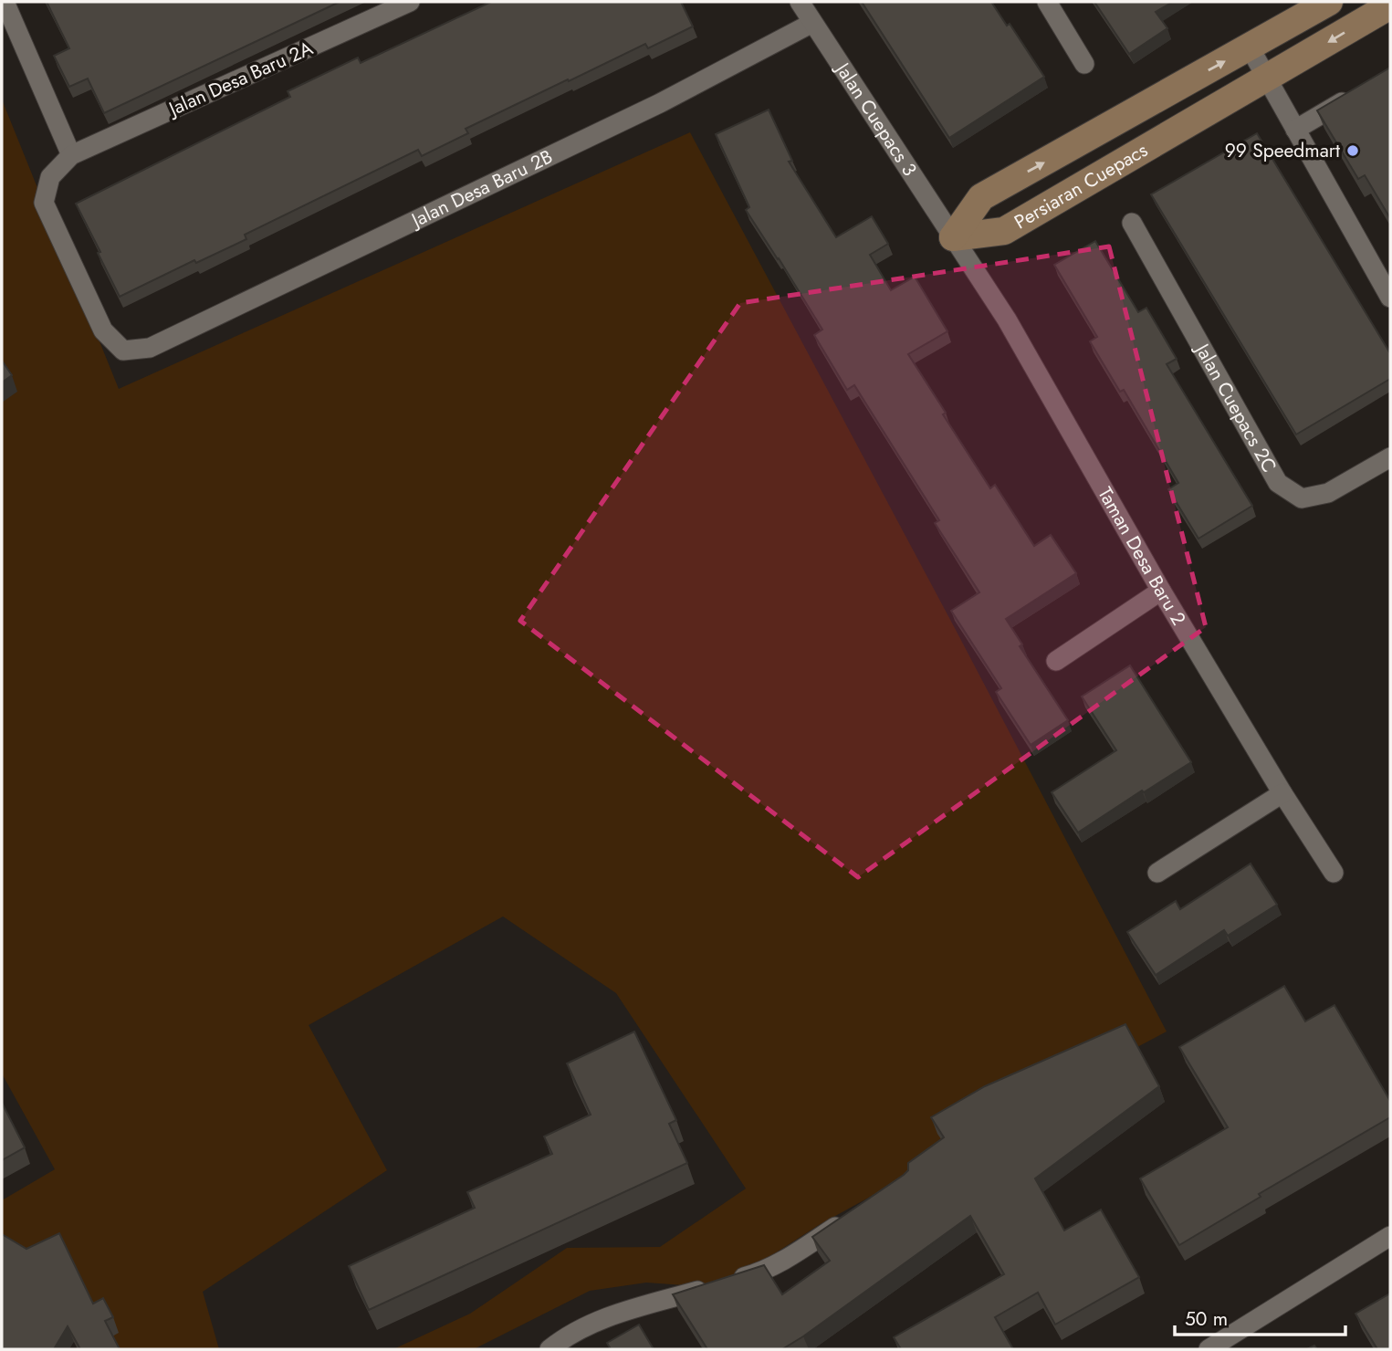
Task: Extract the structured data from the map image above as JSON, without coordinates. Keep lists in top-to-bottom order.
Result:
{
  "streets": {
    "street": [
      "Jalan Desa Baru 2A",
      "Jalan Cuepacs 3",
      "Persiaran Cuepacs",
      "Jalan Desa Baru 2B",
      "Jalan Cuepacs 2C",
      "Taman Desa Baru 2"
    ]
  },
  "crossings": [
    ["Jalan Desa Baru 2A", "Jalan Desa Baru 2B"],
    ["Jalan Cuepacs 3", "Persiaran Cuepacs"],
    ["Jalan Cuepacs 3", "Jalan Desa Baru 2B"],
    ["Jalan Cuepacs 3", "Taman Desa Baru 2"],
    ["Persiaran Cuepacs", "Taman Desa Baru 2"]
  ],
  "places": ["99 Speedmart"],
  "scale_bar": "50 m"
}
